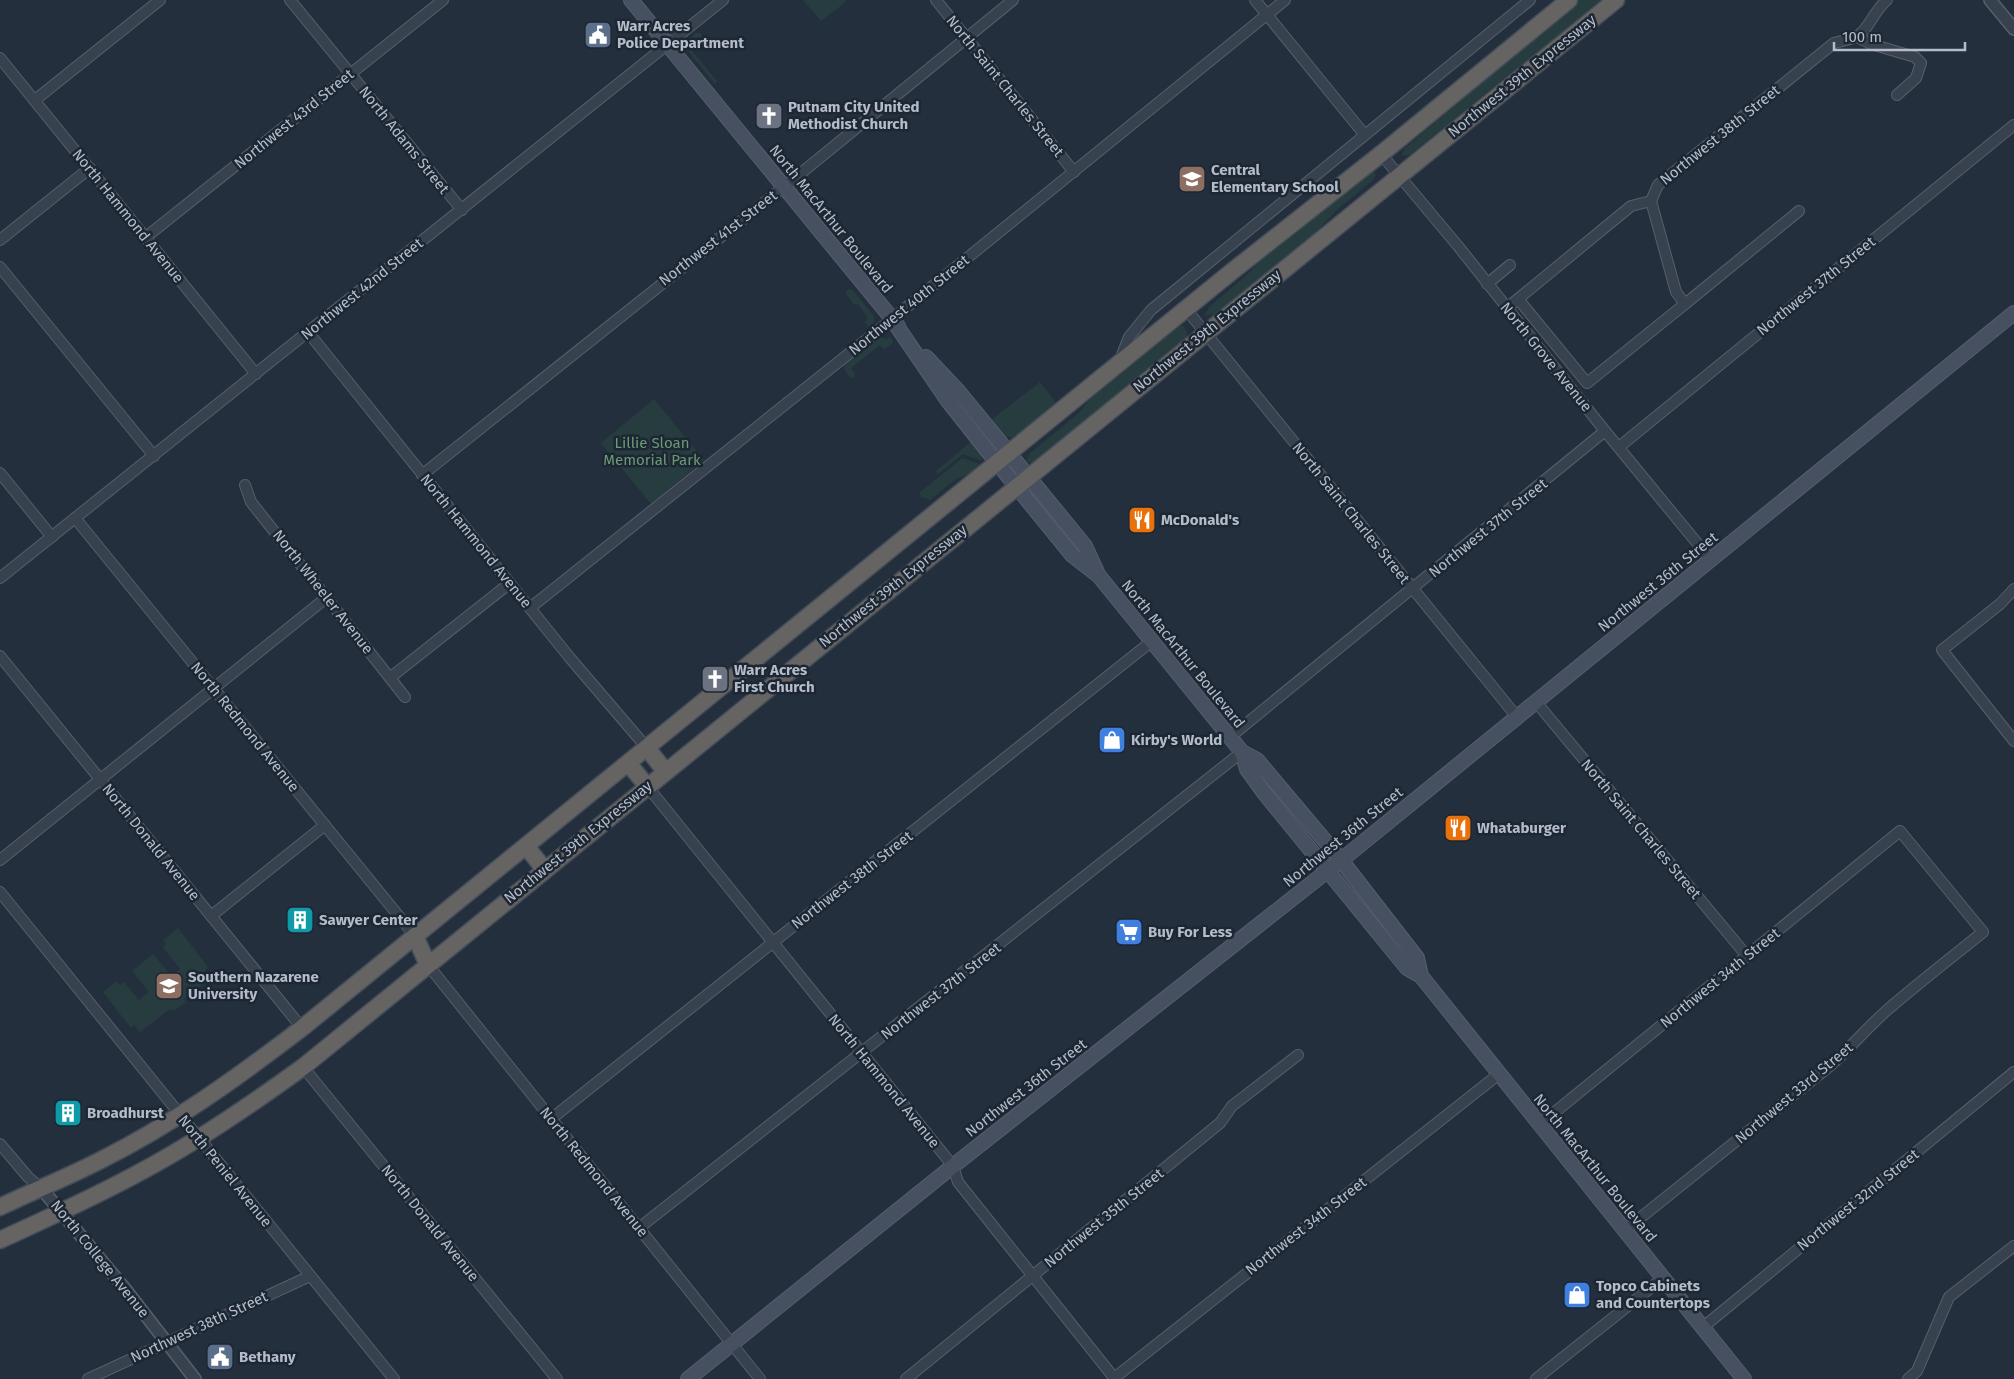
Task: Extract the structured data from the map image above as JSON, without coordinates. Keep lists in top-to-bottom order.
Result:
{
  "streets": {
    "highway": ["Northwest 39th Expressway"],
    "main road": ["North MacArthur Boulevard", "Northwest 36th Street"],
    "street": [
      "North Saint Charles Street",
      "Northwest 43rd Street",
      "Northwest 38th Street",
      "North Adams Street",
      "North Hammond Avenue",
      "Northwest 41st Street",
      "Northwest 37th Street",
      "Northwest 42nd Street",
      "Northwest 40th Street",
      "North Grove Avenue",
      "North Wheeler Avenue",
      "North Redmond Avenue",
      "North Donald Avenue",
      "Northwest 34th Street",
      "Northwest 33rd Street",
      "North Peniel Avenue",
      "Northwest 32nd Street",
      "Northwest 35th Street",
      "North College Avenue"
    ]
  },
  "crossings": [
    ["Northwest 39th Expressway", "North Saint Charles Street"],
    ["Northwest 39th Expressway", "North Hammond Avenue"],
    ["Northwest 39th Expressway", "North MacArthur Boulevard"],
    ["Northwest 39th Expressway", "North Grove Avenue"],
    ["Northwest 39th Expressway", "North Redmond Avenue"],
    ["Northwest 39th Expressway", "North Donald Avenue"],
    ["Northwest 39th Expressway", "North Peniel Avenue"],
    ["Northwest 39th Expressway", "North College Avenue"],
    ["North Saint Charles Street", "Northwest 41st Street"],
    ["North Saint Charles Street", "Northwest 37th Street"],
    ["North Saint Charles Street", "Northwest 40th Street"],
    ["North Saint Charles Street", "Northwest 36th Street"],
    ["North Saint Charles Street", "Northwest 34th Street"],
    ["Northwest 43rd Street", "North Adams Street"],
    ["Northwest 43rd Street", "North Hammond Avenue"],
    ["Northwest 38th Street", "North Hammond Avenue"],
    ["Northwest 38th Street", "North MacArthur Boulevard"],
    ["Northwest 38th Street", "North Grove Avenue"],
    ["Northwest 38th Street", "North Redmond Avenue"],
    ["Northwest 38th Street", "North Peniel Avenue"],
    ["Northwest 38th Street", "North College Avenue"],
    ["North Adams Street", "Northwest 42nd Street"],
    ["North Hammond Avenue", "Northwest 41st Street"],
    ["North Hammond Avenue", "Northwest 37th Street"],
    ["North Hammond Avenue", "Northwest 42nd Street"],
    ["North Hammond Avenue", "Northwest 40th Street"],
    ["North Hammond Avenue", "Northwest 36th Street"],
    ["North Hammond Avenue", "Northwest 34th Street"],
    ["North Hammond Avenue", "Northwest 35th Street"],
    ["North MacArthur Boulevard", "Northwest 41st Street"],
    ["North MacArthur Boulevard", "Northwest 37th Street"],
    ["North MacArthur Boulevard", "Northwest 42nd Street"],
    ["North MacArthur Boulevard", "Northwest 40th Street"],
    ["North MacArthur Boulevard", "Northwest 36th Street"],
    ["North MacArthur Boulevard", "Northwest 34th Street"],
    ["North MacArthur Boulevard", "Northwest 33rd Street"],
    ["North MacArthur Boulevard", "Northwest 32nd Street"],
    ["Northwest 37th Street", "North Grove Avenue"],
    ["Northwest 37th Street", "North Redmond Avenue"],
    ["Northwest 42nd Street", "North Redmond Avenue"],
    ["North Grove Avenue", "Northwest 36th Street"],
    ["Northwest 36th Street", "North Redmond Avenue"],
    ["Northwest 34th Street", "Northwest 33rd Street"]
  ],
  "parks": ["Lillie Sloan Memorial Park"],
  "places": {
    "public building": ["Warr Acres Police Department", "Bethany"],
    "church": ["Putnam City United Methodist Church", "Warr Acres First Church"],
    "school or university": ["Central Elementary School", "Southern Nazarene University"],
    "restaurant": ["McDonald's", "Whataburger"],
    "shop": ["Kirby's World", "Topco Cabinets and Countertops"],
    "building": ["Sawyer Center", "Broadhurst"],
    "supermarket": ["Buy For Less"]
  },
  "scale_bar": "100 m"
}
